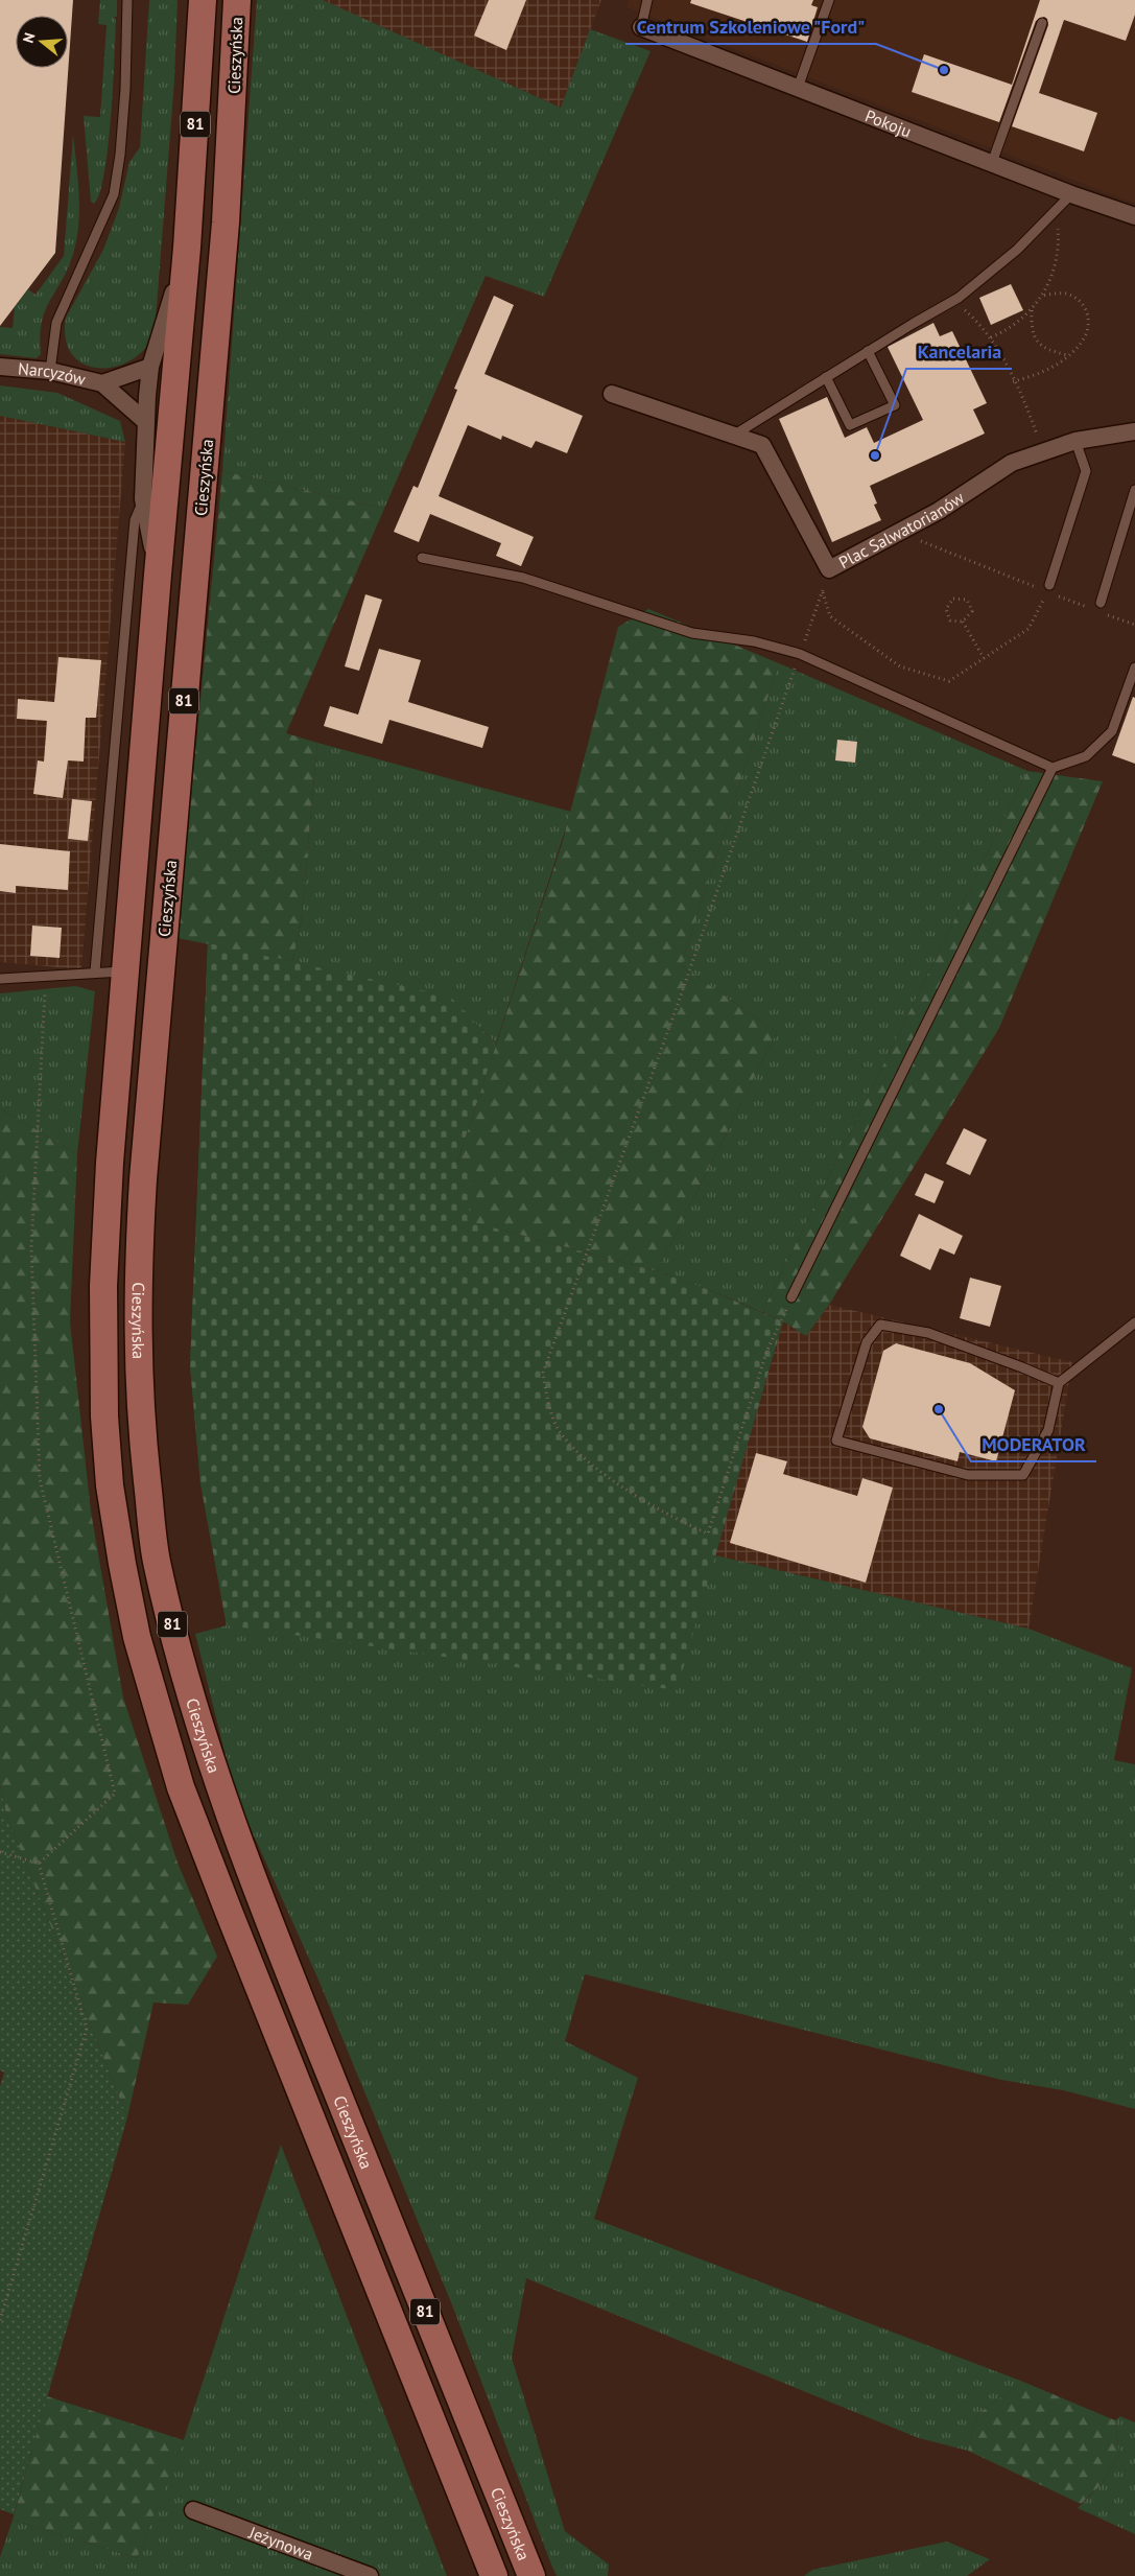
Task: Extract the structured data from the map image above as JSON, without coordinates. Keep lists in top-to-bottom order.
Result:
{
  "streets": {
    "main road": ["Cieszyńska", "81"],
    "street": [
      "Pokoju",
      "Narcyzów",
      "Plac Salwatorianów",
      "Jeżynowa"
    ]
  },
  "places": ["Centrum Szkoleniowe \"Ford\"", "Kancelaria", "MODERATOR"],
  "north": "left"
}
